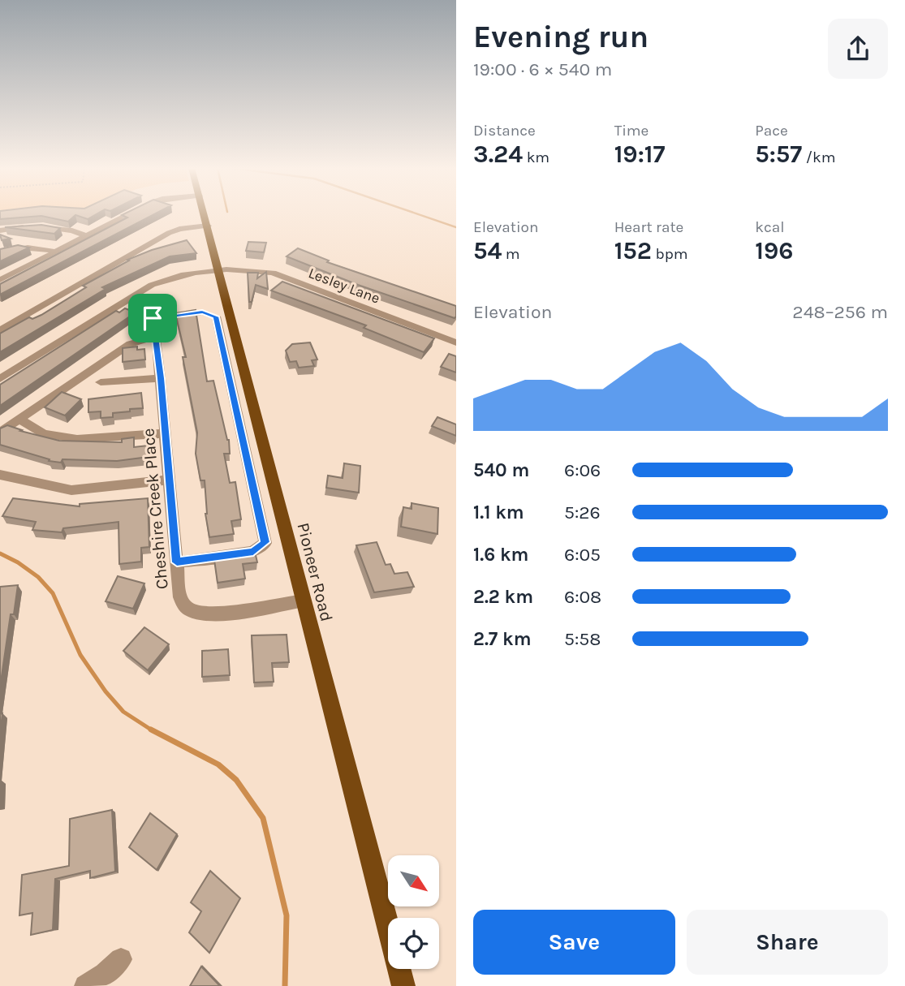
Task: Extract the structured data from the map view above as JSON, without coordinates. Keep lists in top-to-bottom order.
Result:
{
  "streets": {
    "main road": ["Pioneer Road"],
    "street": ["Lesley Lane", "Cheshire Creek Place"]
  },
  "crossings": [
    ["Lesley Lane", "Pioneer Road"],
    ["Cheshire Creek Place", "Pioneer Road"]
  ],
  "north": "bottom right",
  "page": {
    "heading": ["Evening run", "19:00 · 6 × 540 m"],
    "stats": [
      ["Distance", "3.24 km"],
      ["Time", "19:17"],
      ["Pace", "5:57 /km"],
      ["Elevation", "54 m"],
      ["Heart rate", "152 bpm"],
      ["kcal", "196"]
    ],
    "chart": ["Elevation", "248–256 m"],
    "list": [
      {
        "name": "540 m",
        "note": "6:06"
      },
      {
        "name": "1.1 km",
        "note": "5:26"
      },
      {
        "name": "1.6 km",
        "note": "6:05"
      },
      {
        "name": "2.2 km",
        "note": "6:08"
      },
      {
        "name": "2.7 km",
        "note": "5:58"
      }
    ],
    "buttons": ["Save", "Share"]
  }
}
